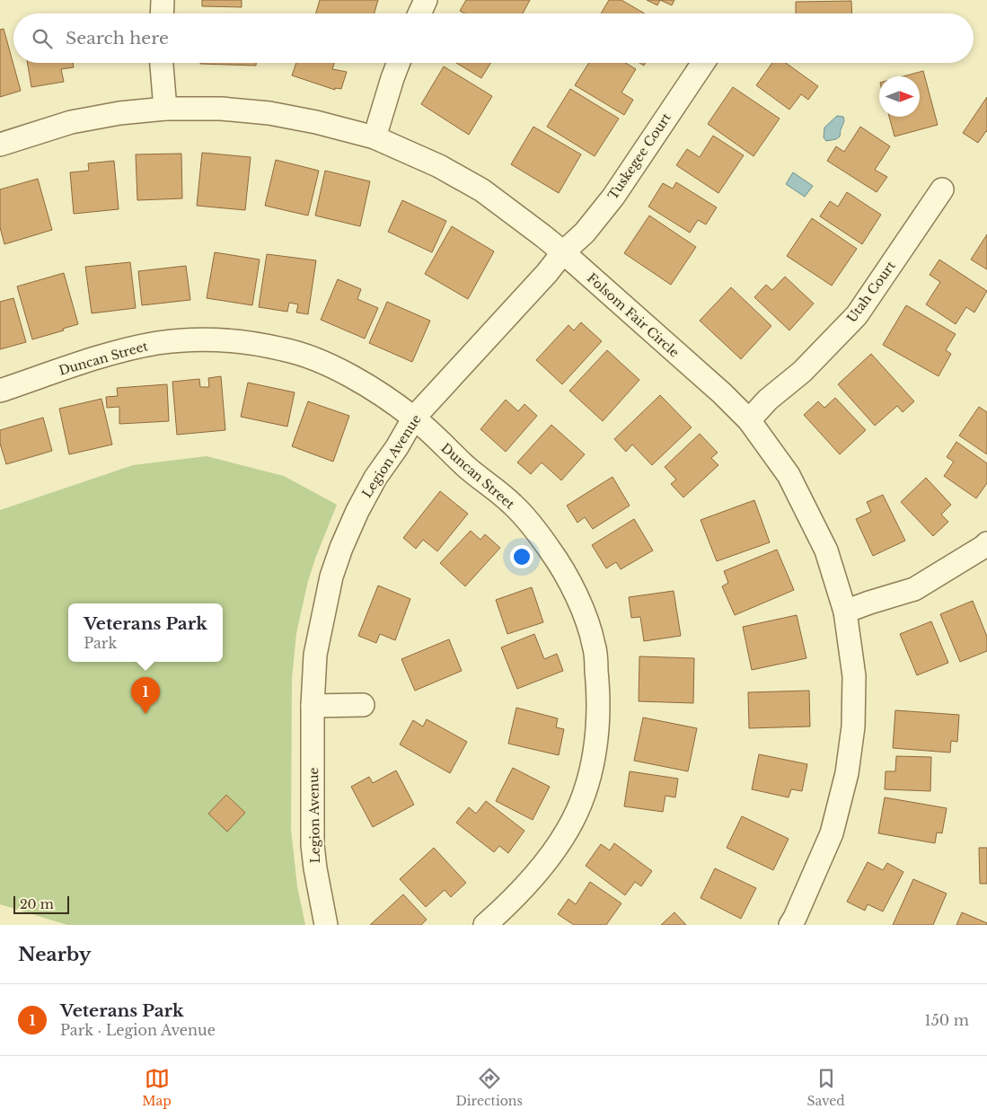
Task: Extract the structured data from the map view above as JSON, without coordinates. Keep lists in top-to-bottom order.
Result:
{
  "streets": {
    "street": [
      "Tuskegee Court",
      "Utah Court",
      "Folsom Fair Circle",
      "Duncan Street",
      "Legion Avenue"
    ]
  },
  "crossings": [
    ["Tuskegee Court", "Folsom Fair Circle"],
    ["Tuskegee Court", "Legion Avenue"],
    ["Utah Court", "Folsom Fair Circle"],
    ["Folsom Fair Circle", "Legion Avenue"],
    ["Duncan Street", "Legion Avenue"]
  ],
  "scale_bar": "20 m",
  "north": "right",
  "page": {
    "search": "Search here",
    "popup": ["Veterans Park", "Park"],
    "pins": "1",
    "scale": "20 m",
    "heading": "Nearby",
    "list": [
      {
        "mark": "1",
        "name": "Veterans Park",
        "note": "Park · Legion Avenue",
        "value": "150 m"
      }
    ],
    "nav": ["Map", "Directions", "Saved"]
  }
}
